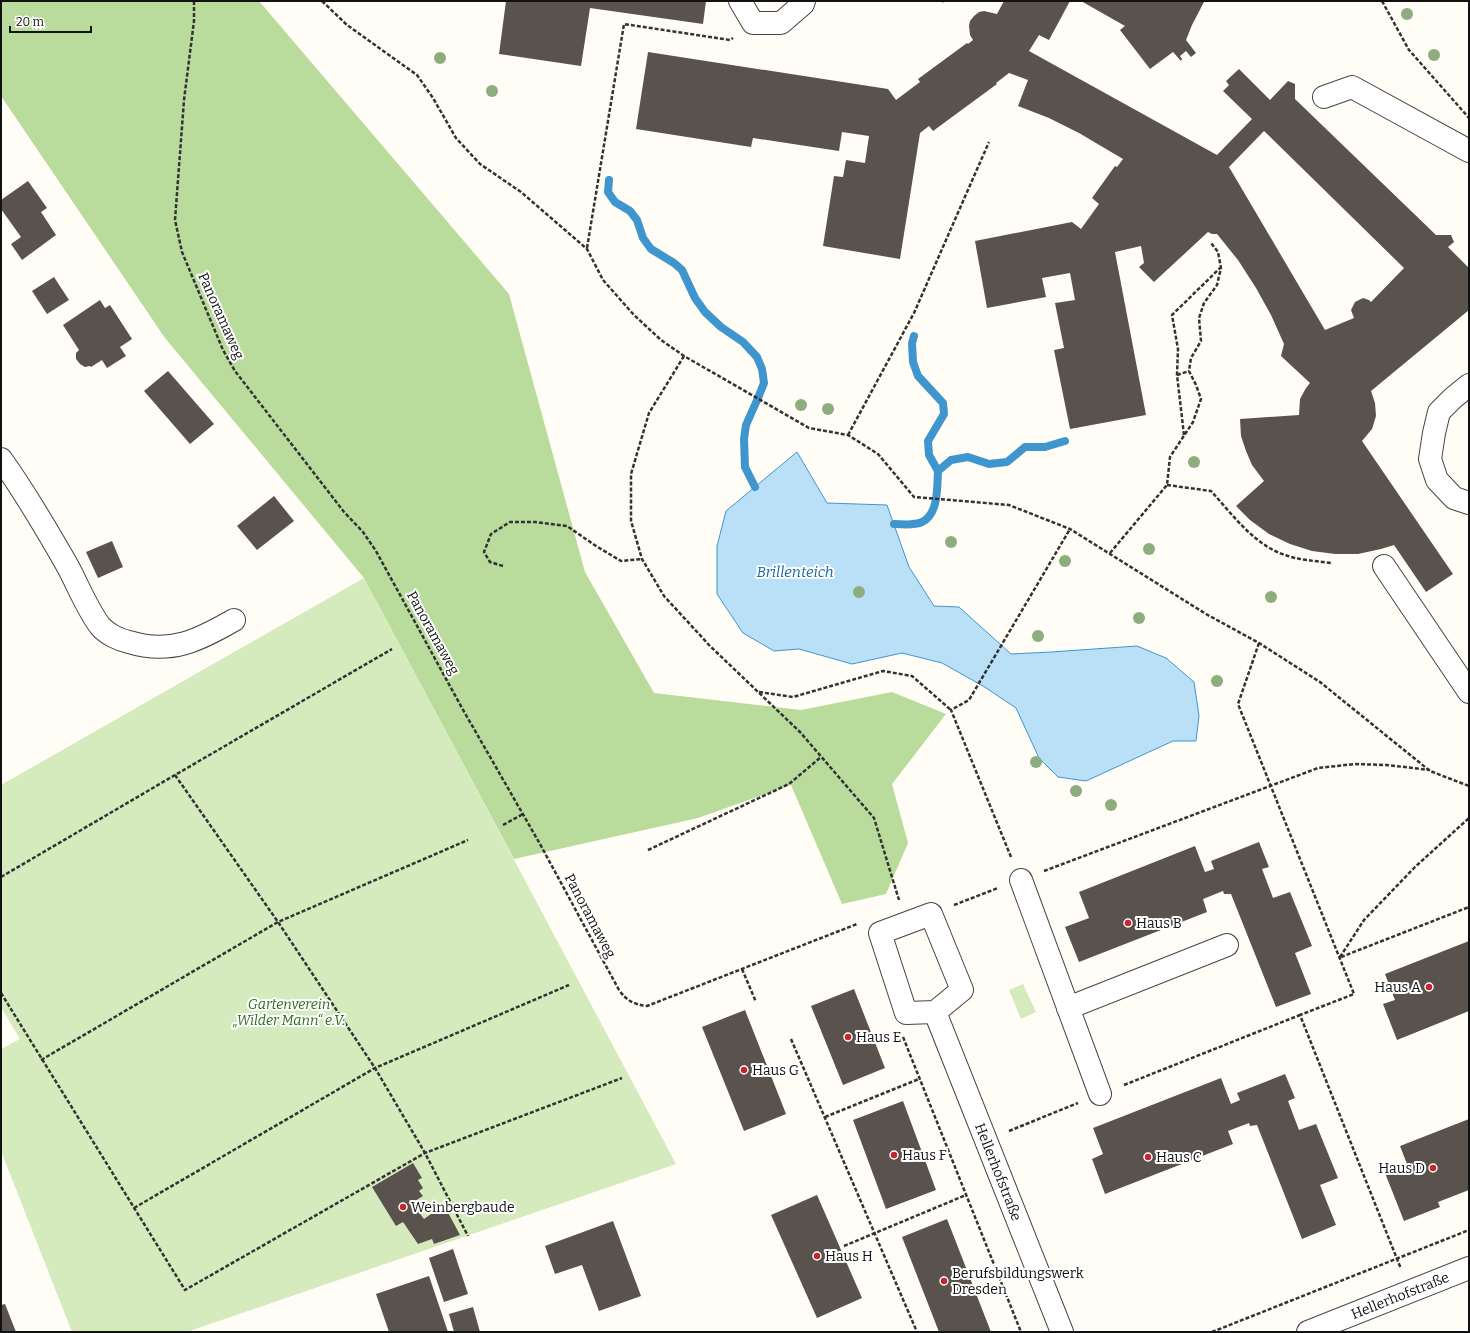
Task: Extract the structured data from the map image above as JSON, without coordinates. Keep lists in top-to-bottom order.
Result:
{
  "streets": {
    "street": ["Hellerhofstraße"],
    "path": ["Panoramaweg"]
  },
  "water": ["Brillenteich"],
  "parks": ["Gartenverein „Wilder Mann“ e.V."],
  "places": [
    "Haus B",
    "Haus A",
    "Haus E",
    "Haus G",
    "Haus F",
    "Haus C",
    "Haus D",
    "Weinbergbaude",
    "Haus H",
    "Berufsbildungswerk Dresden"
  ],
  "scale_bar": "20 m"
}
